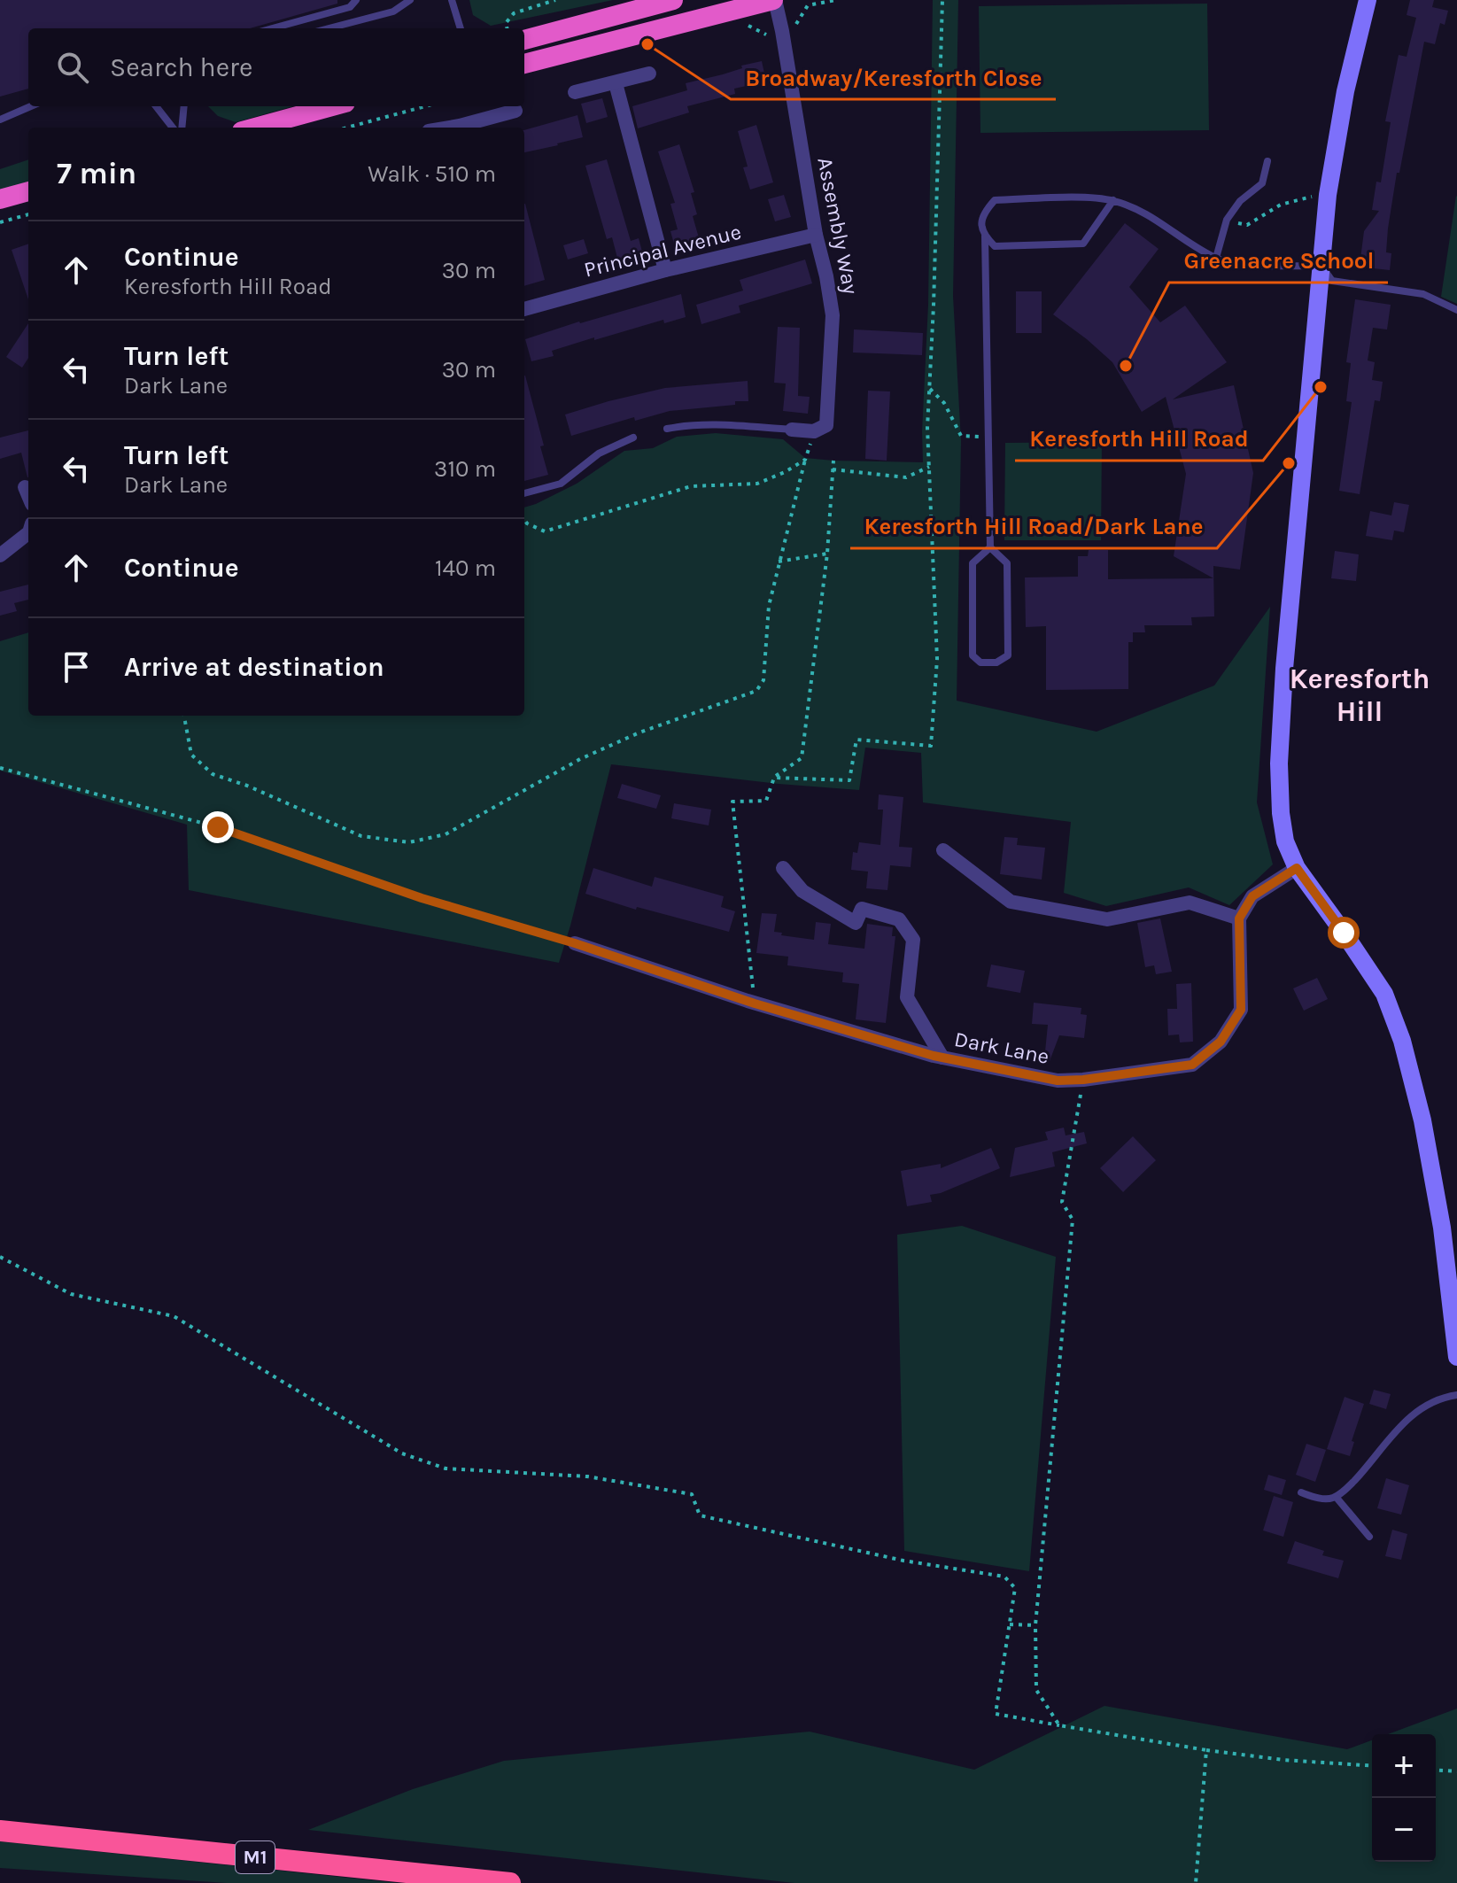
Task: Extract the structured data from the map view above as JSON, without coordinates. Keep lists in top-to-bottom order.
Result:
{
  "streets": {
    "highway": ["M1"],
    "street": ["Assembly Way", "Principal Avenue", "Dark Lane"]
  },
  "crossings": [
    ["Assembly Way", "Principal Avenue"]
  ],
  "districts": ["Keresforth Hill"],
  "places": [
    "Broadway/Keresforth Close",
    "Greenacre School",
    "Keresforth Hill Road",
    "Keresforth Hill Road/Dark Lane"
  ],
  "page": {
    "search": "Search here",
    "heading": ["7 min", "Walk · 510 m"],
    "list": [
      ["Continue", "Keresforth Hill Road", "30 m"],
      ["Turn left", "Dark Lane", "30 m"],
      ["Turn left", "Dark Lane", "310 m"],
      ["Continue", "140 m"],
      "Arrive at destination"
    ],
    "map_buttons": ["+", "−"]
  }
}
